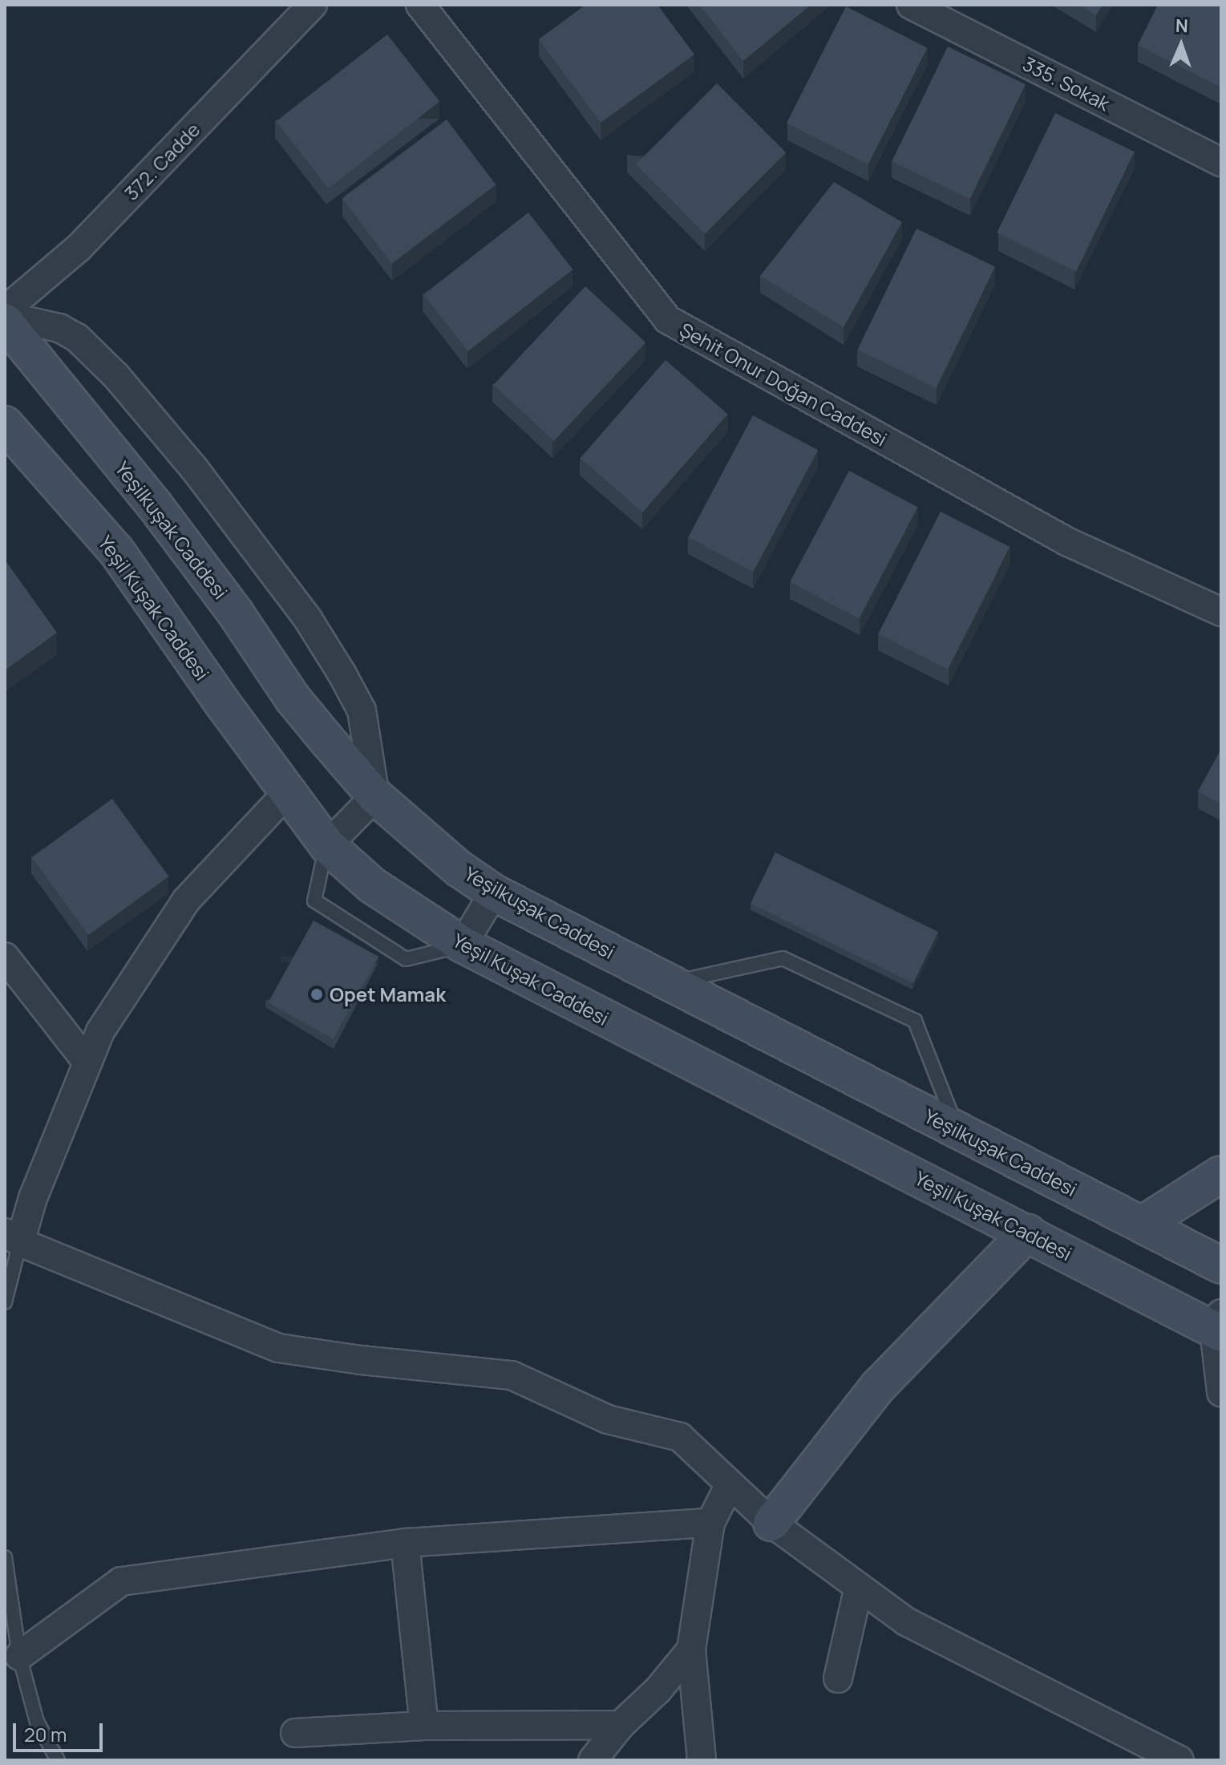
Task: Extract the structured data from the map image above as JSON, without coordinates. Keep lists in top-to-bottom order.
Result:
{
  "streets": {
    "main road": ["Yeşilkuşak Caddesi", "Yeşil Kuşak Caddesi"],
    "street": ["335. Sokak", "372. Cadde", "Şehit Onur Doğan Caddesi"]
  },
  "places": ["Opet Mamak"],
  "scale_bar": "20 m",
  "north": "top"
}
